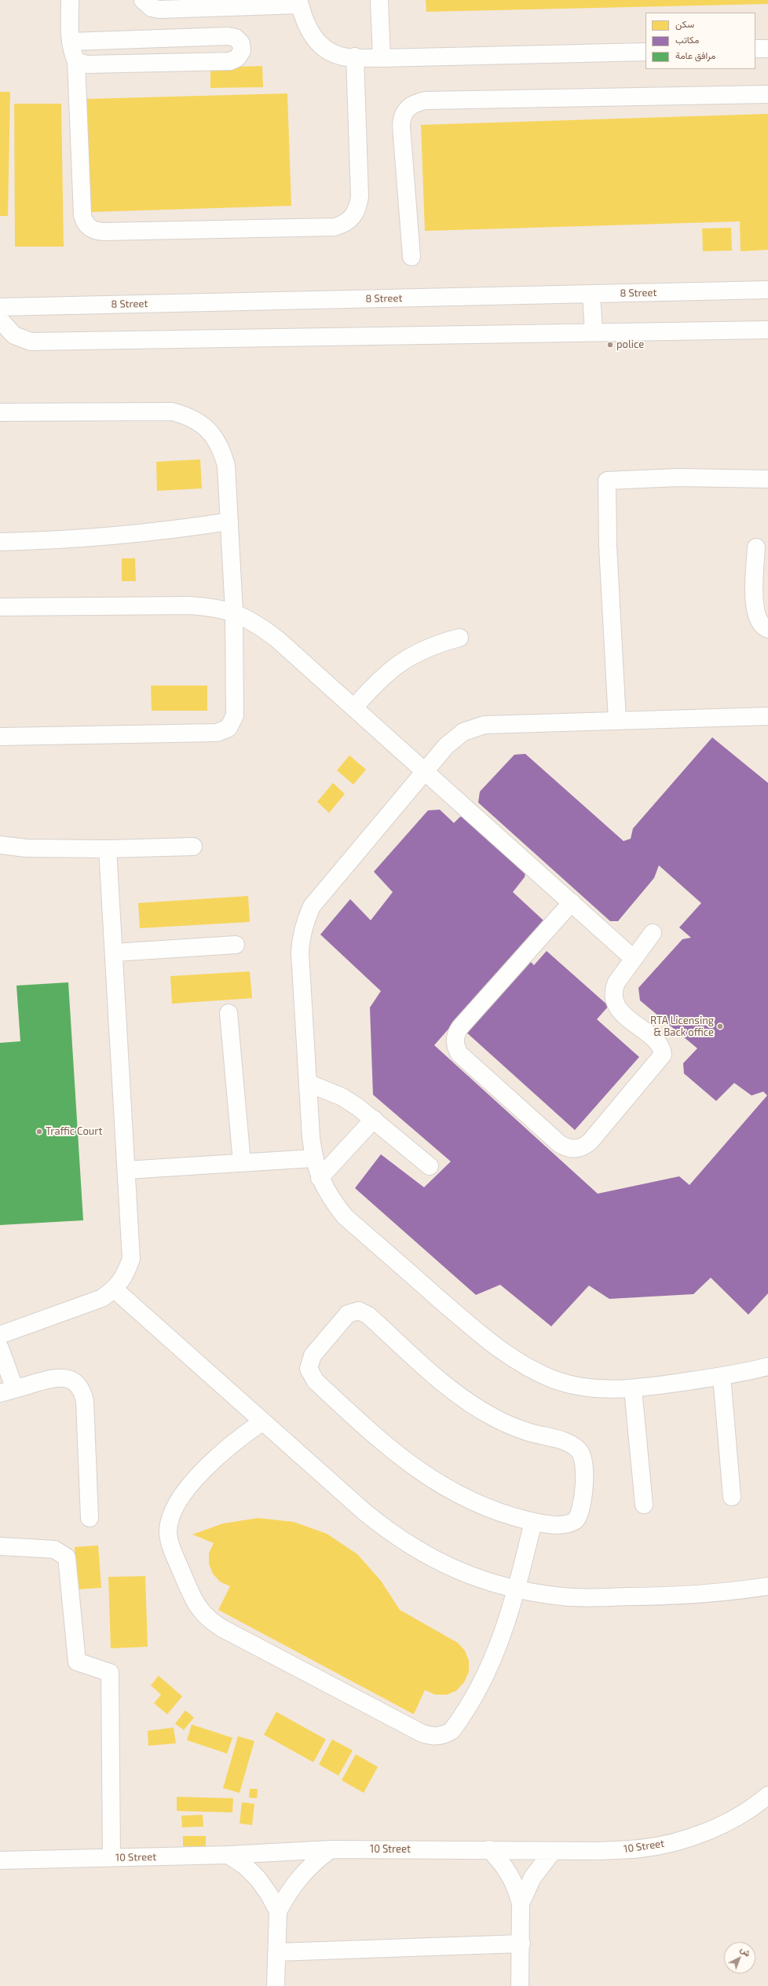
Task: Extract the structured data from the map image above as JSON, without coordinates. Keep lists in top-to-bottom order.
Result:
{
  "streets": {
    "street": ["8 Street", "10 Street"]
  },
  "places": ["police", "RTA Licensing & Back office", "Traffic Court"],
  "legend": ["سكن", "مكاتب", "مرافق عامة"],
  "north": "top right"
}
